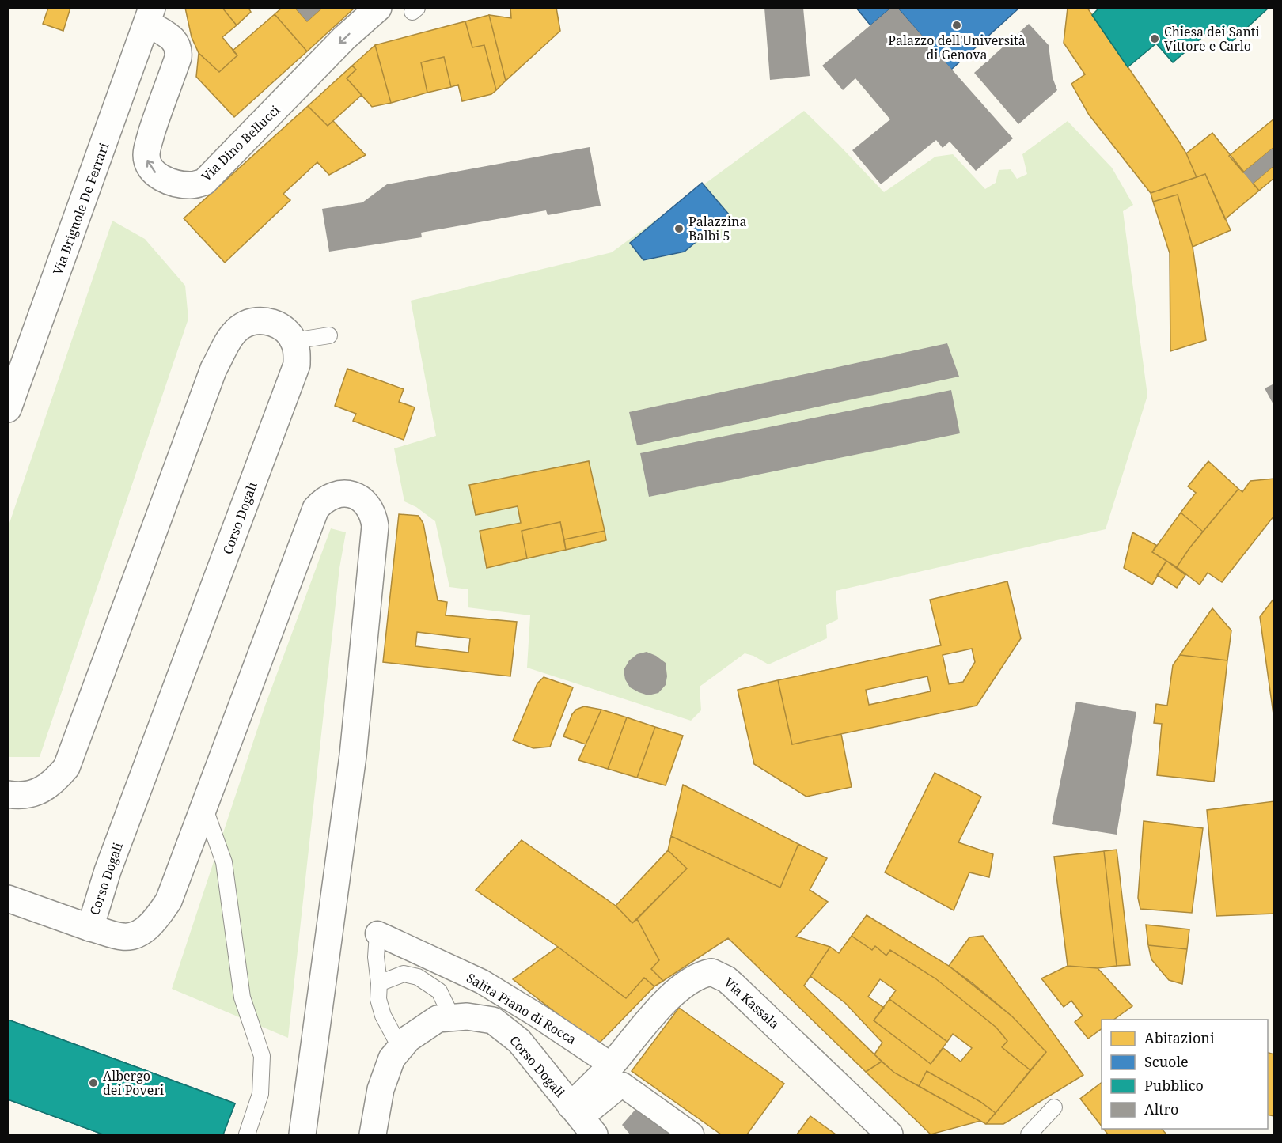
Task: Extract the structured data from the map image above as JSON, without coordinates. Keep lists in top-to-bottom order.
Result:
{
  "streets": {
    "street": [
      "Via Dino Bellucci",
      "Via Brignole De Ferrari",
      "Corso Dogali",
      "Via Kassala",
      "Salita Piano di Rocca"
    ]
  },
  "crossings": [
    ["Via Dino Bellucci", "Via Brignole De Ferrari"],
    ["Corso Dogali", "Via Kassala"],
    ["Via Kassala", "Salita Piano di Rocca"]
  ],
  "places": [
    "Palazzo dell'Università di Genova",
    "Chiesa dei Santi Vittore e Carlo",
    "Palazzina Balbi 5",
    "Albergo dei Poveri"
  ],
  "legend": [
    "Abitazioni",
    "Scuole",
    "Pubblico",
    "Altro"
  ]
}
